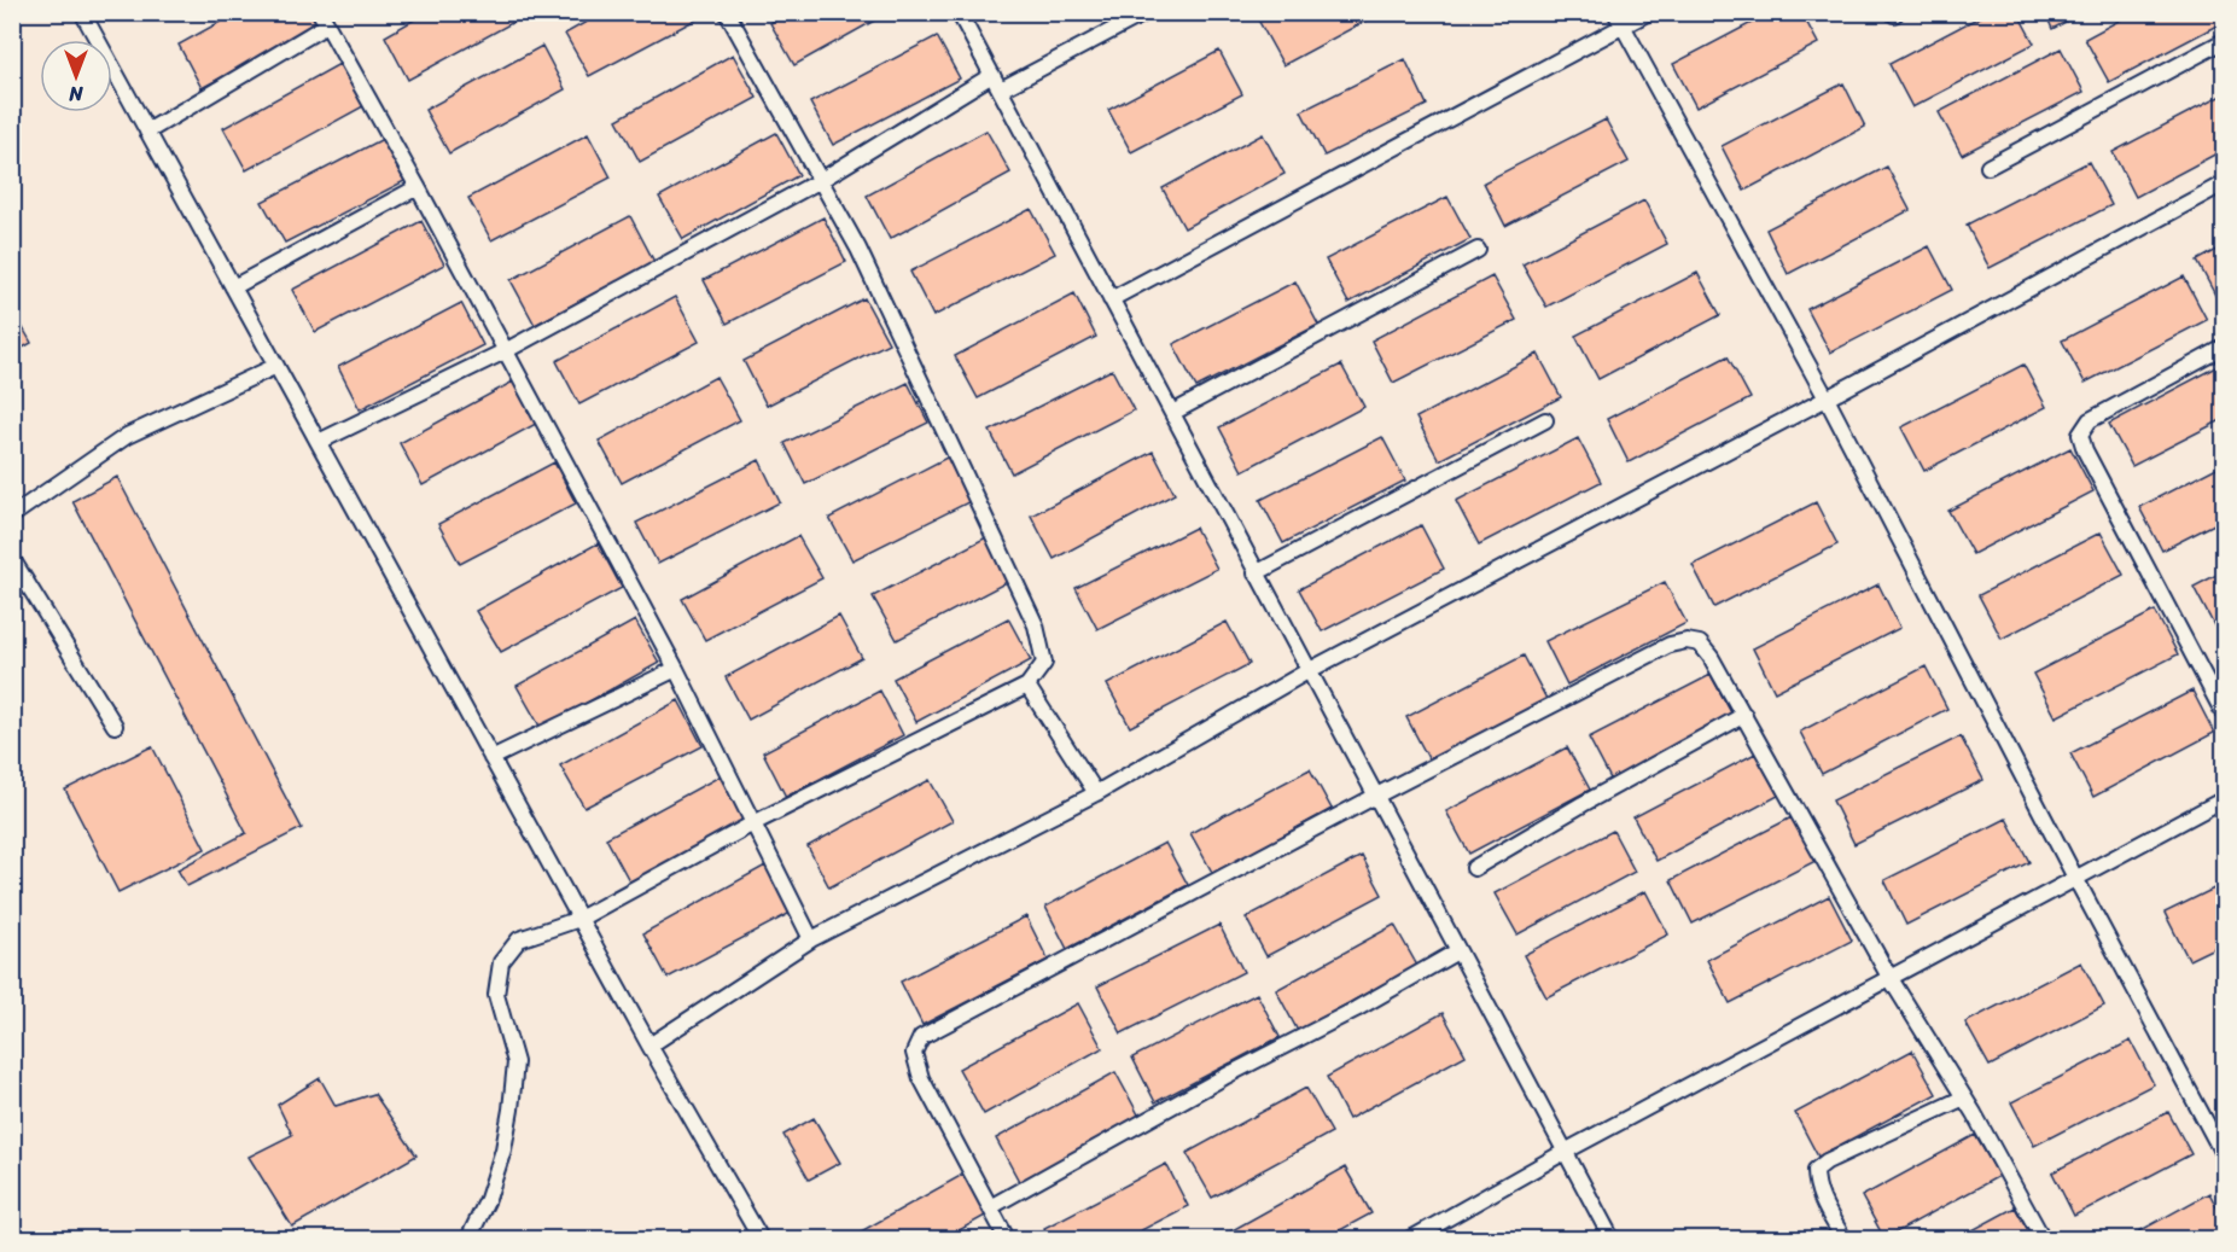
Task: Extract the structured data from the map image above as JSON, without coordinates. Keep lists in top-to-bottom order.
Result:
{
  "north": "bottom"
}
